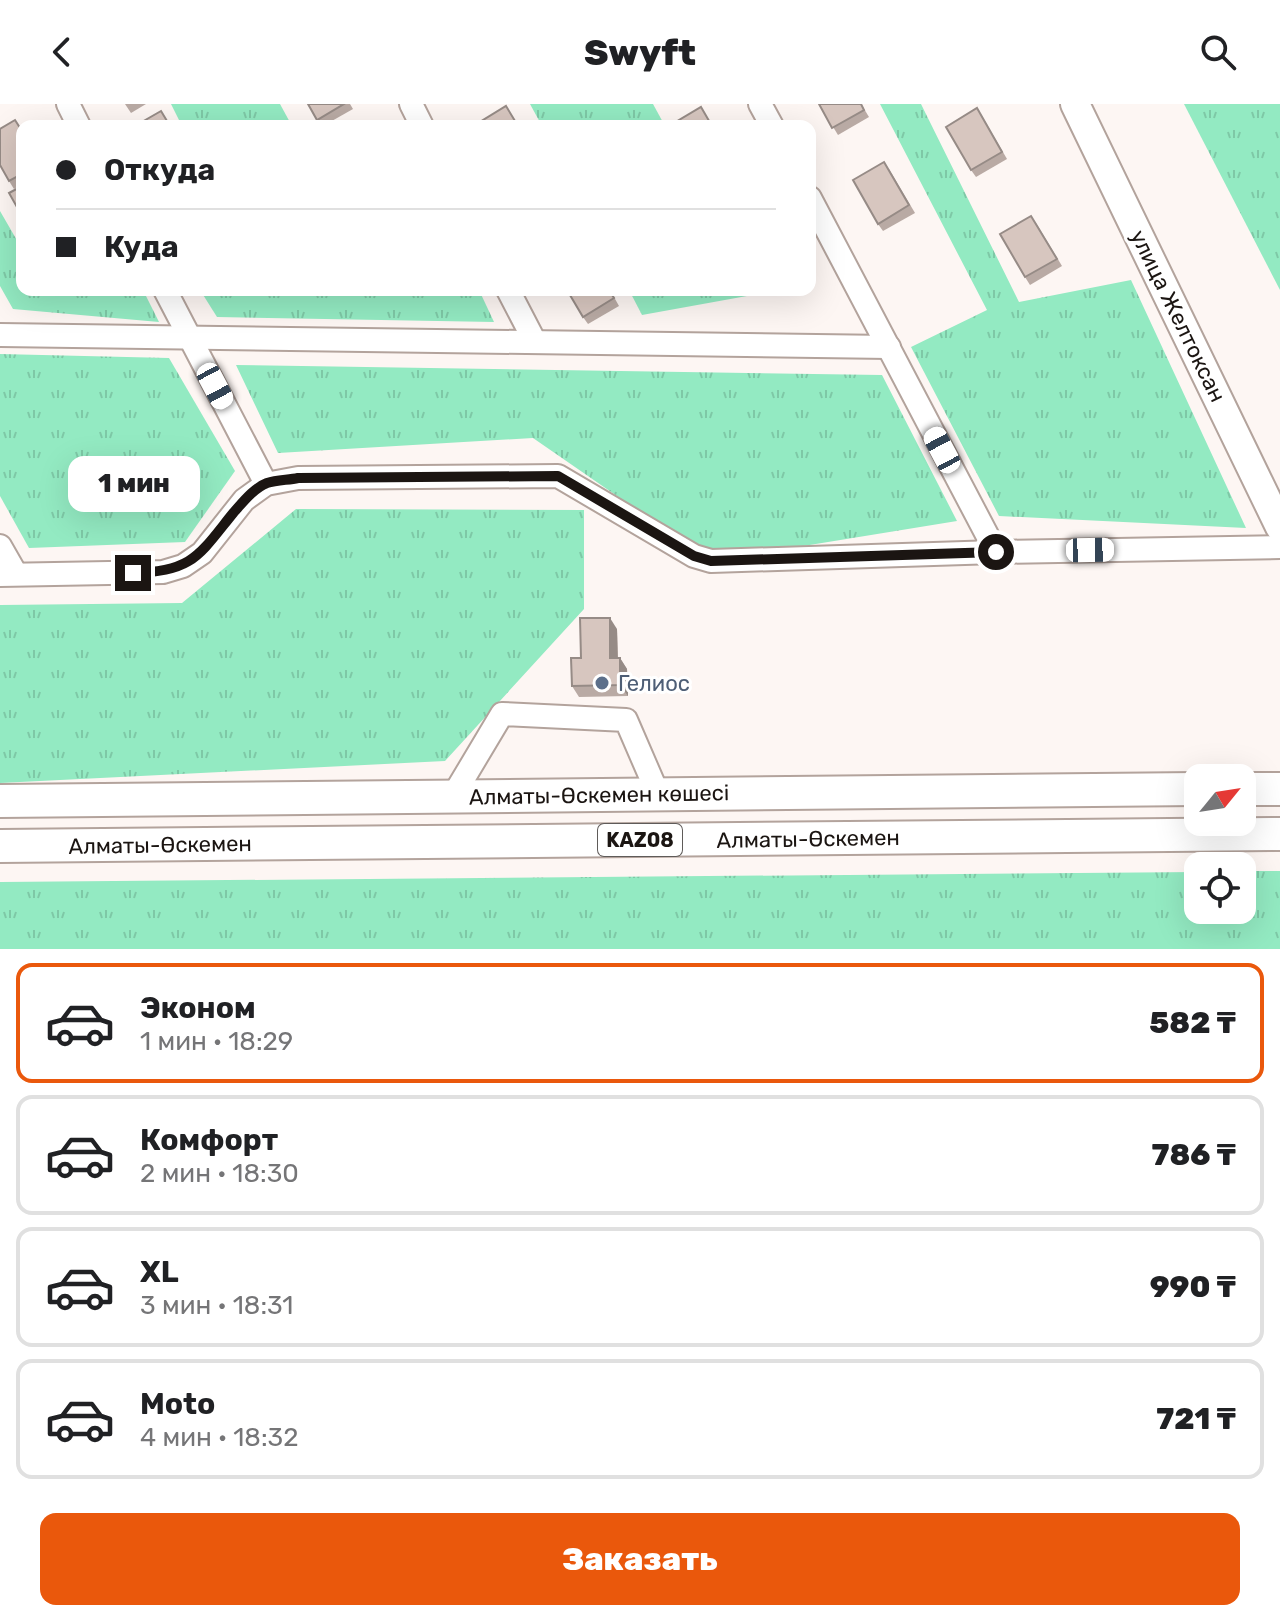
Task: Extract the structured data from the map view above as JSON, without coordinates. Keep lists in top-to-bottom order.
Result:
{
  "streets": {
    "highway": ["Алматы-Өскемен көшесі", "Алматы-Өскемен", "KAZ08"],
    "main road": ["улица Желтоксан"]
  },
  "places": ["Гелиос"],
  "north": "top right",
  "page": {
    "header": "Swyft",
    "banner": ["Откуда", "Куда"],
    "bubble": "1 мин",
    "list": [
      {
        "name": "Эконом",
        "note": "1 мин · 18:29",
        "value": "582 ₸"
      },
      {
        "name": "Комфорт",
        "note": "2 мин · 18:30",
        "value": "786 ₸"
      },
      {
        "name": "XL",
        "note": "3 мин · 18:31",
        "value": "990 ₸"
      },
      {
        "name": "Moto",
        "note": "4 мин · 18:32",
        "value": "721 ₸"
      }
    ],
    "buttons": "Заказать"
  }
}
